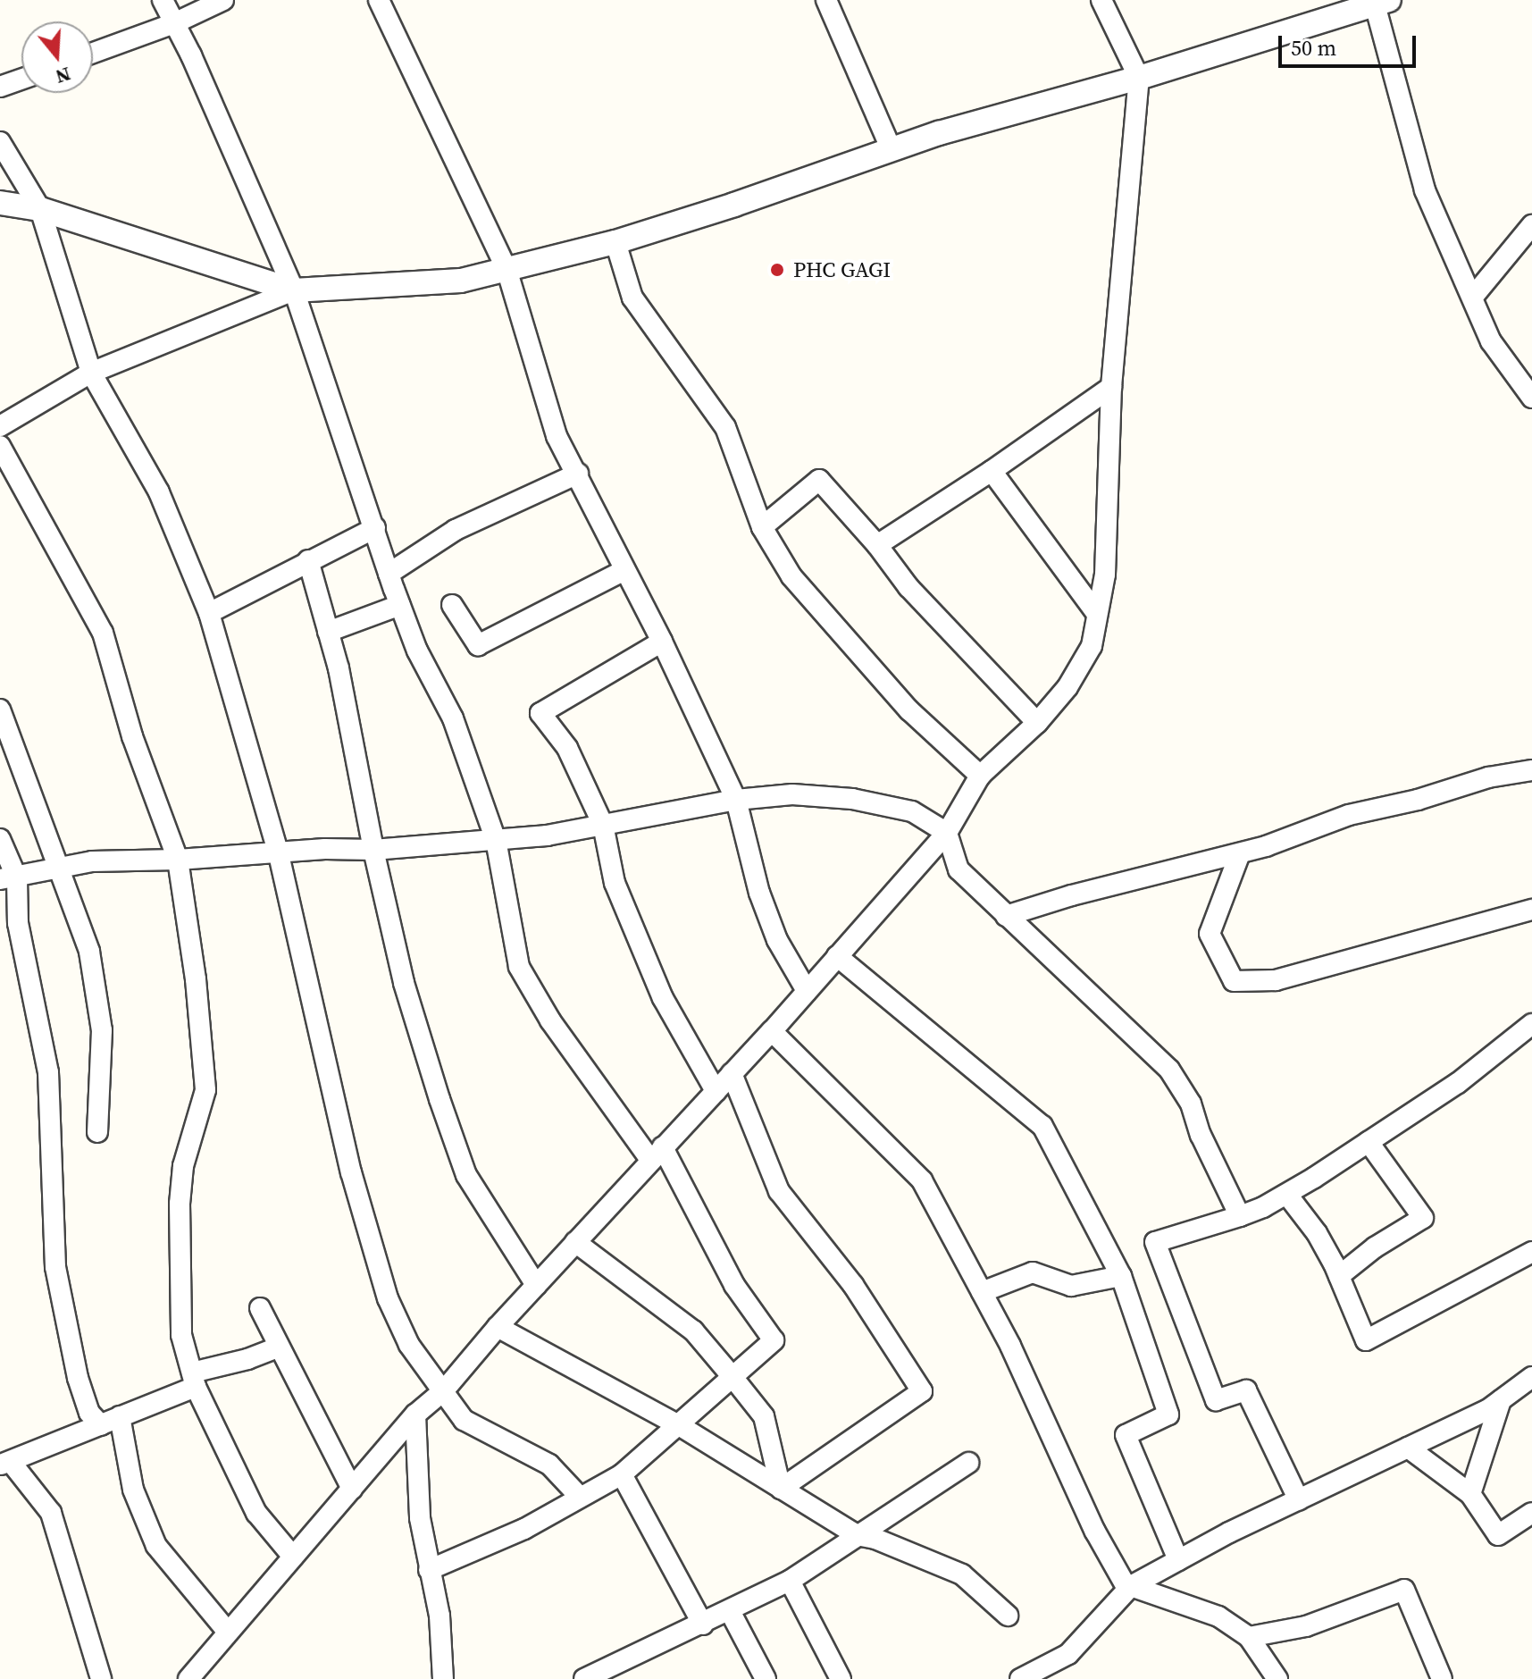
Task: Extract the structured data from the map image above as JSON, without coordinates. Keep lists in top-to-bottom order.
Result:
{
  "places": ["PHC GAGI"],
  "scale_bar": "50 m",
  "north": "bottom"
}
